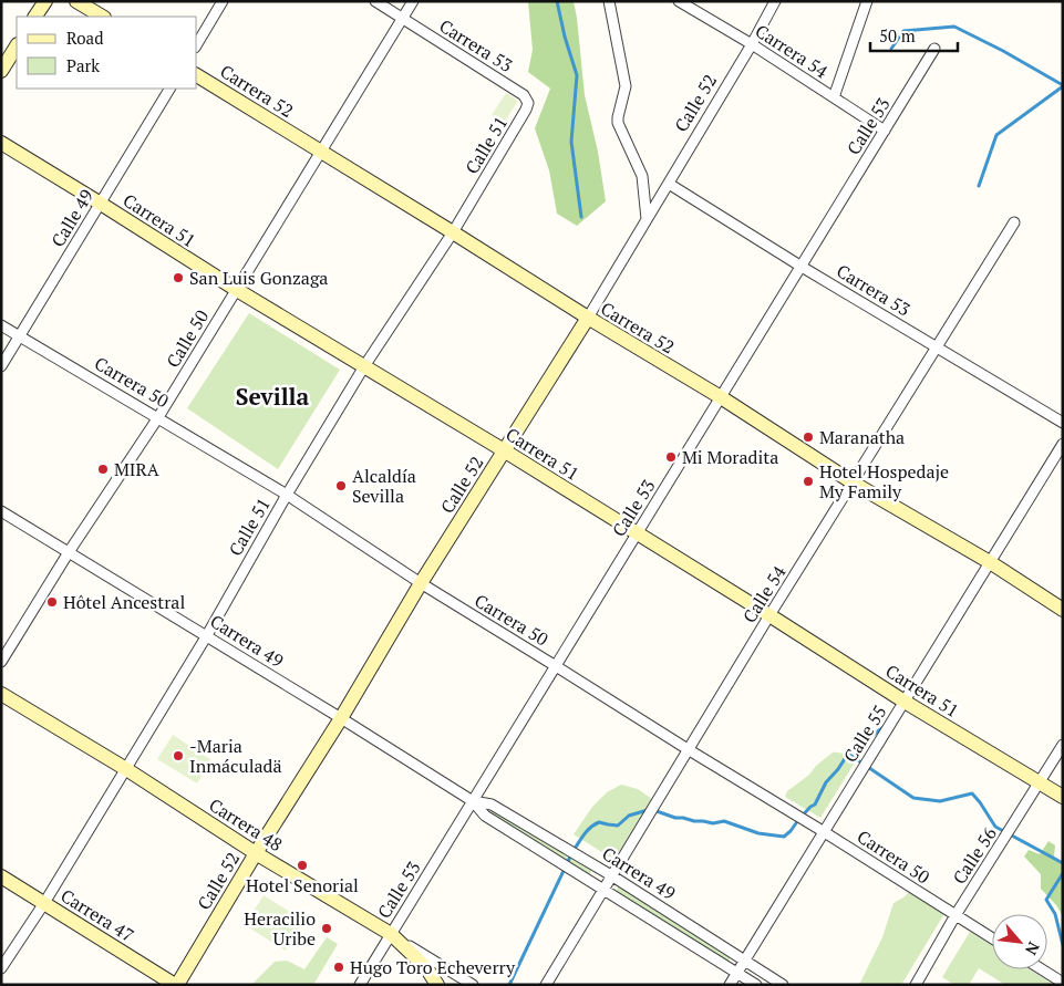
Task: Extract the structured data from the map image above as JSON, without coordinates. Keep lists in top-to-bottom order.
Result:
{
  "streets": {
    "main road": [
      "Carrera 52",
      "Calle 52",
      "Carrera 51",
      "Carrera 48",
      "Carrera 47"
    ],
    "street": [
      "Carrera 53",
      "Carrera 54",
      "Calle 53",
      "Calle 51",
      "Calle 49",
      "Calle 50",
      "Carrera 50",
      "Calle 54",
      "Carrera 49",
      "Calle 55",
      "Calle 56"
    ]
  },
  "crossings": [
    ["Carrera 53", "Calle 52"],
    ["Carrera 53", "Calle 53"],
    ["Carrera 53", "Calle 51"],
    ["Carrera 53", "Calle 50"],
    ["Carrera 53", "Calle 54"],
    ["Carrera 54", "Calle 52"],
    ["Carrera 54", "Calle 53"],
    ["Carrera 52", "Calle 52"],
    ["Carrera 52", "Calle 53"],
    ["Carrera 52", "Calle 51"],
    ["Carrera 52", "Calle 50"],
    ["Carrera 52", "Calle 54"],
    ["Carrera 52", "Calle 55"],
    ["Calle 52", "Carrera 51"],
    ["Calle 52", "Carrera 50"],
    ["Calle 52", "Carrera 49"],
    ["Calle 52", "Carrera 48"],
    ["Calle 52", "Carrera 47"],
    ["Calle 53", "Carrera 51"],
    ["Calle 53", "Carrera 50"],
    ["Calle 53", "Carrera 49"],
    ["Calle 53", "Carrera 48"],
    ["Calle 51", "Carrera 51"],
    ["Calle 51", "Carrera 50"],
    ["Calle 51", "Carrera 49"],
    ["Calle 51", "Carrera 48"],
    ["Calle 51", "Carrera 47"],
    ["Calle 49", "Carrera 51"],
    ["Calle 49", "Carrera 50"],
    ["Carrera 51", "Calle 50"],
    ["Carrera 51", "Calle 54"],
    ["Carrera 51", "Calle 55"],
    ["Carrera 51", "Calle 56"],
    ["Calle 50", "Carrera 50"],
    ["Calle 50", "Carrera 49"],
    ["Carrera 50", "Calle 54"],
    ["Carrera 50", "Calle 55"],
    ["Carrera 50", "Calle 56"],
    ["Calle 54", "Carrera 49"],
    ["Carrera 49", "Calle 55"]
  ],
  "districts": ["Sevilla"],
  "places": [
    "San Luis Gonzaga",
    "Maranatha",
    "Mi Moradita",
    "MIRA",
    "Hotel Hospedaje My Family",
    "Alcaldía Sevilla",
    "Hôtel Ancestral",
    "-Maria Inmáculadä",
    "Hotel Senorial",
    "Heracilio Uribe",
    "Hugo Toro Echeverry"
  ],
  "legend": ["Road", "Park"],
  "scale_bar": "50 m",
  "north": "bottom right"
}
